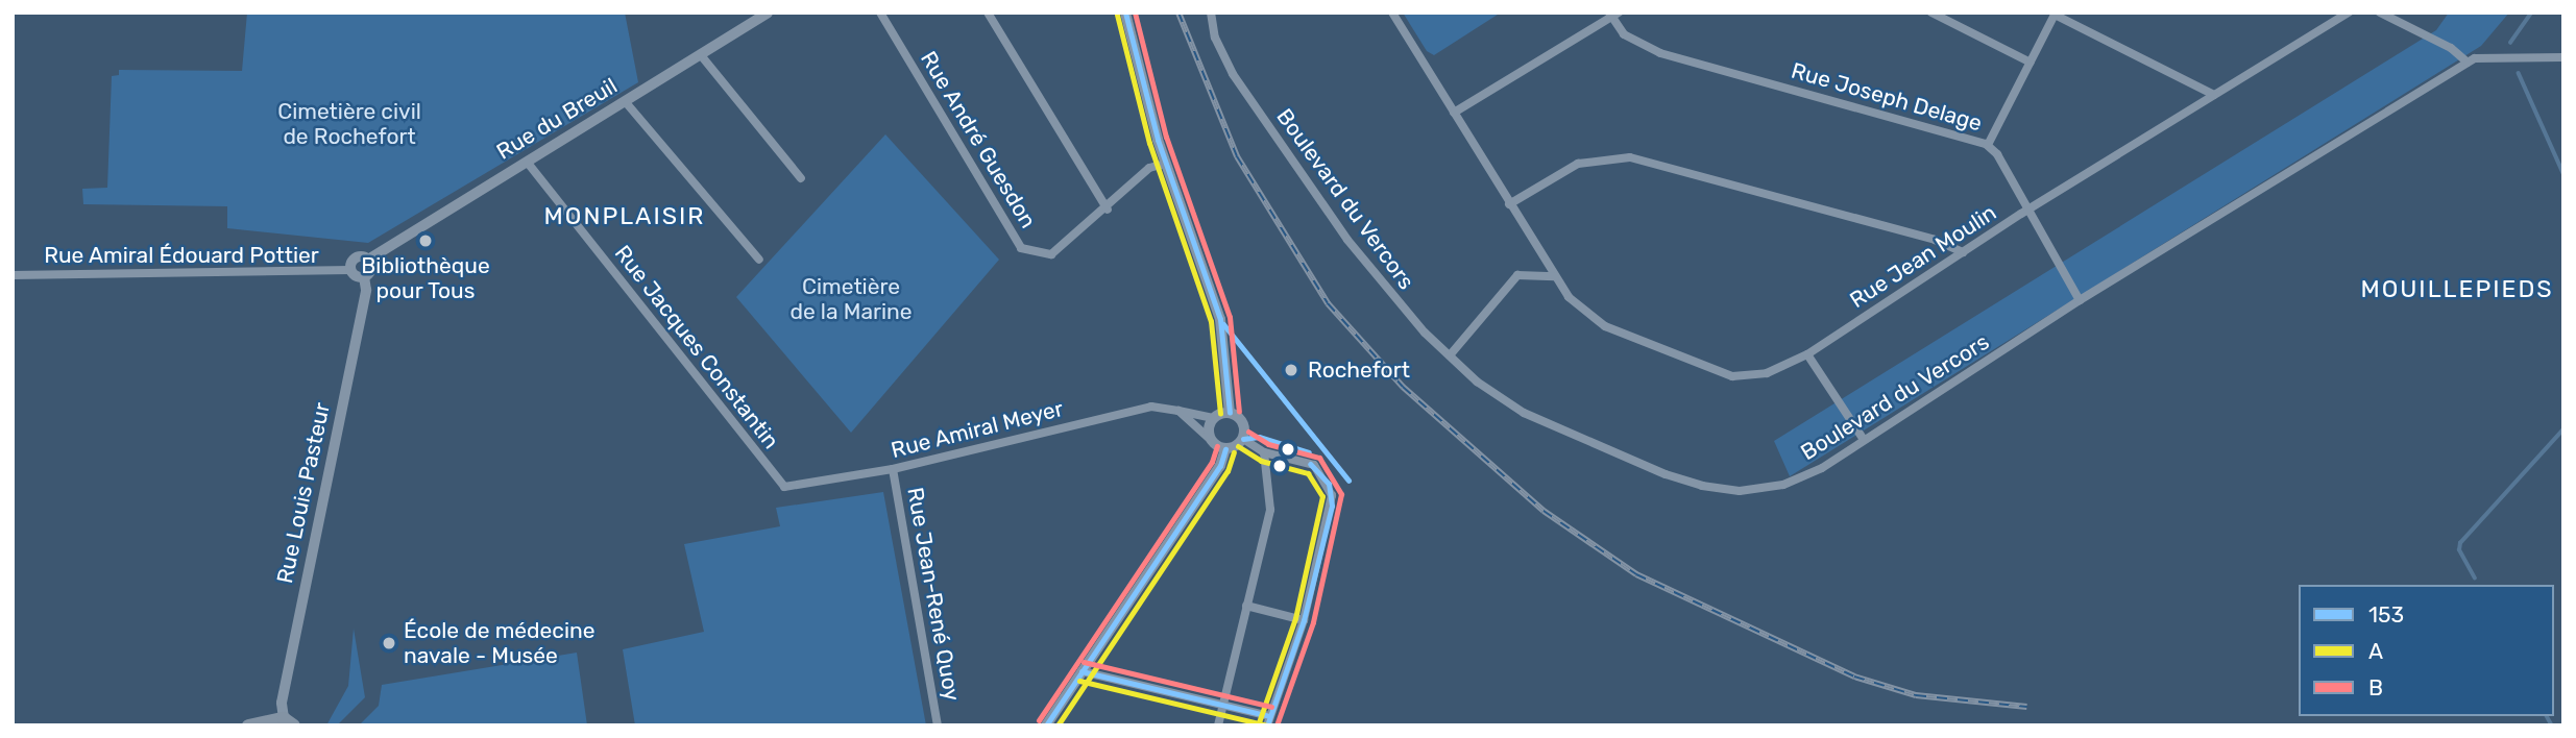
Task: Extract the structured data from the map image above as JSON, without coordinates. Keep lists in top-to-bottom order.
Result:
{
  "streets": {
    "street": [
      "Rue Joseph Delage",
      "Rue du Breuil",
      "Rue André Guesdon",
      "Boulevard du Vercors",
      "Rue Amiral Édouard Pottier",
      "Rue Jean Moulin",
      "Rue Jacques Constantin",
      "Rue Amiral Meyer",
      "Rue Louis Pasteur",
      "Rue Jean-René Quoy"
    ]
  },
  "crossings": [
    ["Rue Joseph Delage", "Boulevard du Vercors"],
    ["Rue Joseph Delage", "Rue Jean Moulin"],
    ["Rue du Breuil", "Rue Amiral Édouard Pottier"],
    ["Rue du Breuil", "Rue Jacques Constantin"],
    ["Rue du Breuil", "Rue Louis Pasteur"],
    ["Rue Jacques Constantin", "Rue Amiral Meyer"],
    ["Rue Amiral Meyer", "Rue Jean-René Quoy"]
  ],
  "districts": ["MONPLAISIR", "MOUILLEPIEDS"],
  "parks": ["Cimetière civil de Rochefort", "Cimetière de la Marine"],
  "places": ["Bibliothèque pour Tous", "Rochefort", "École de médecine navale - Musée"],
  "lines": ["transit line 153", "transit line B", "transit line A"],
  "legend": ["153", "A", "B"]
}
